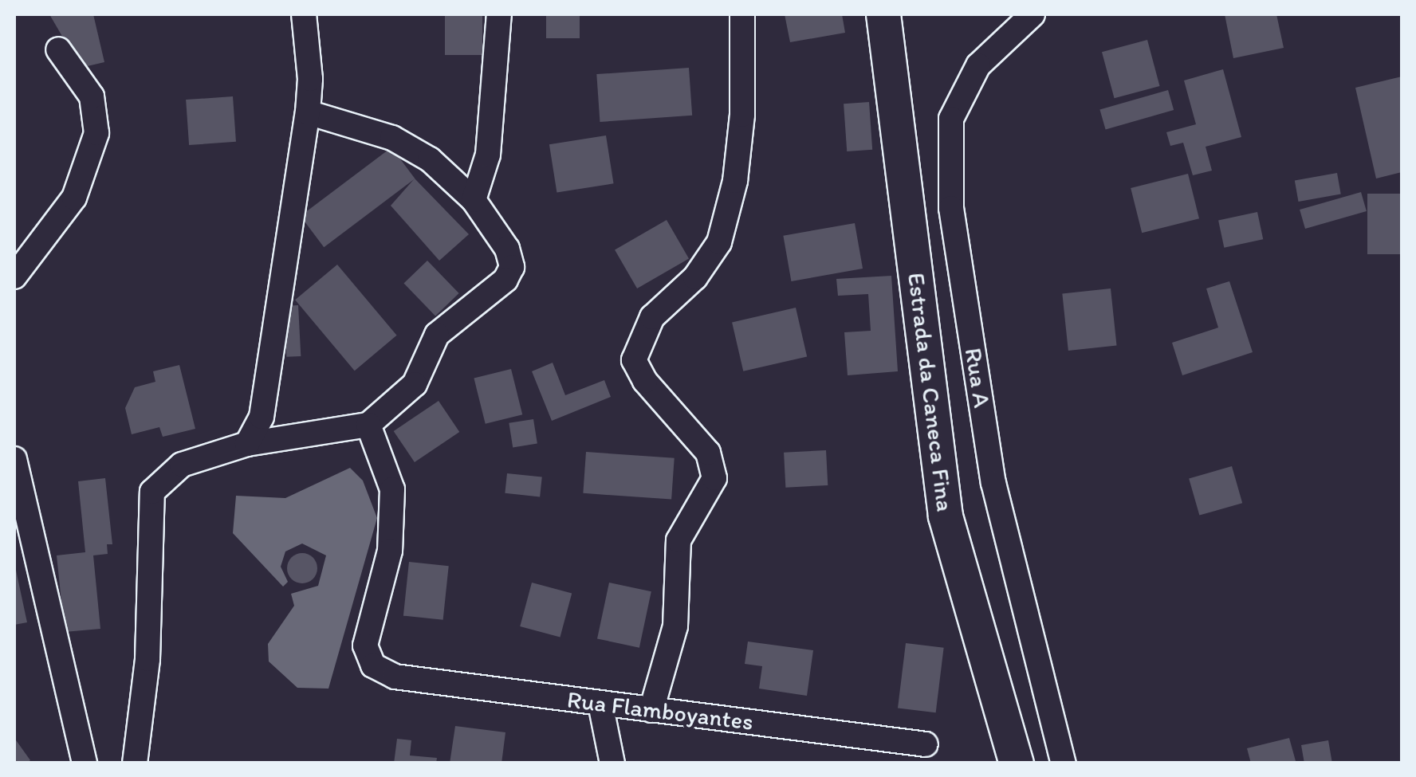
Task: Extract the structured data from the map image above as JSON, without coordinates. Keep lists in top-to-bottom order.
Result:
{
  "streets": {
    "street": ["Rua A", "Estrada da Caneca Fina", "Rua Flamboyantes"]
  }
}
